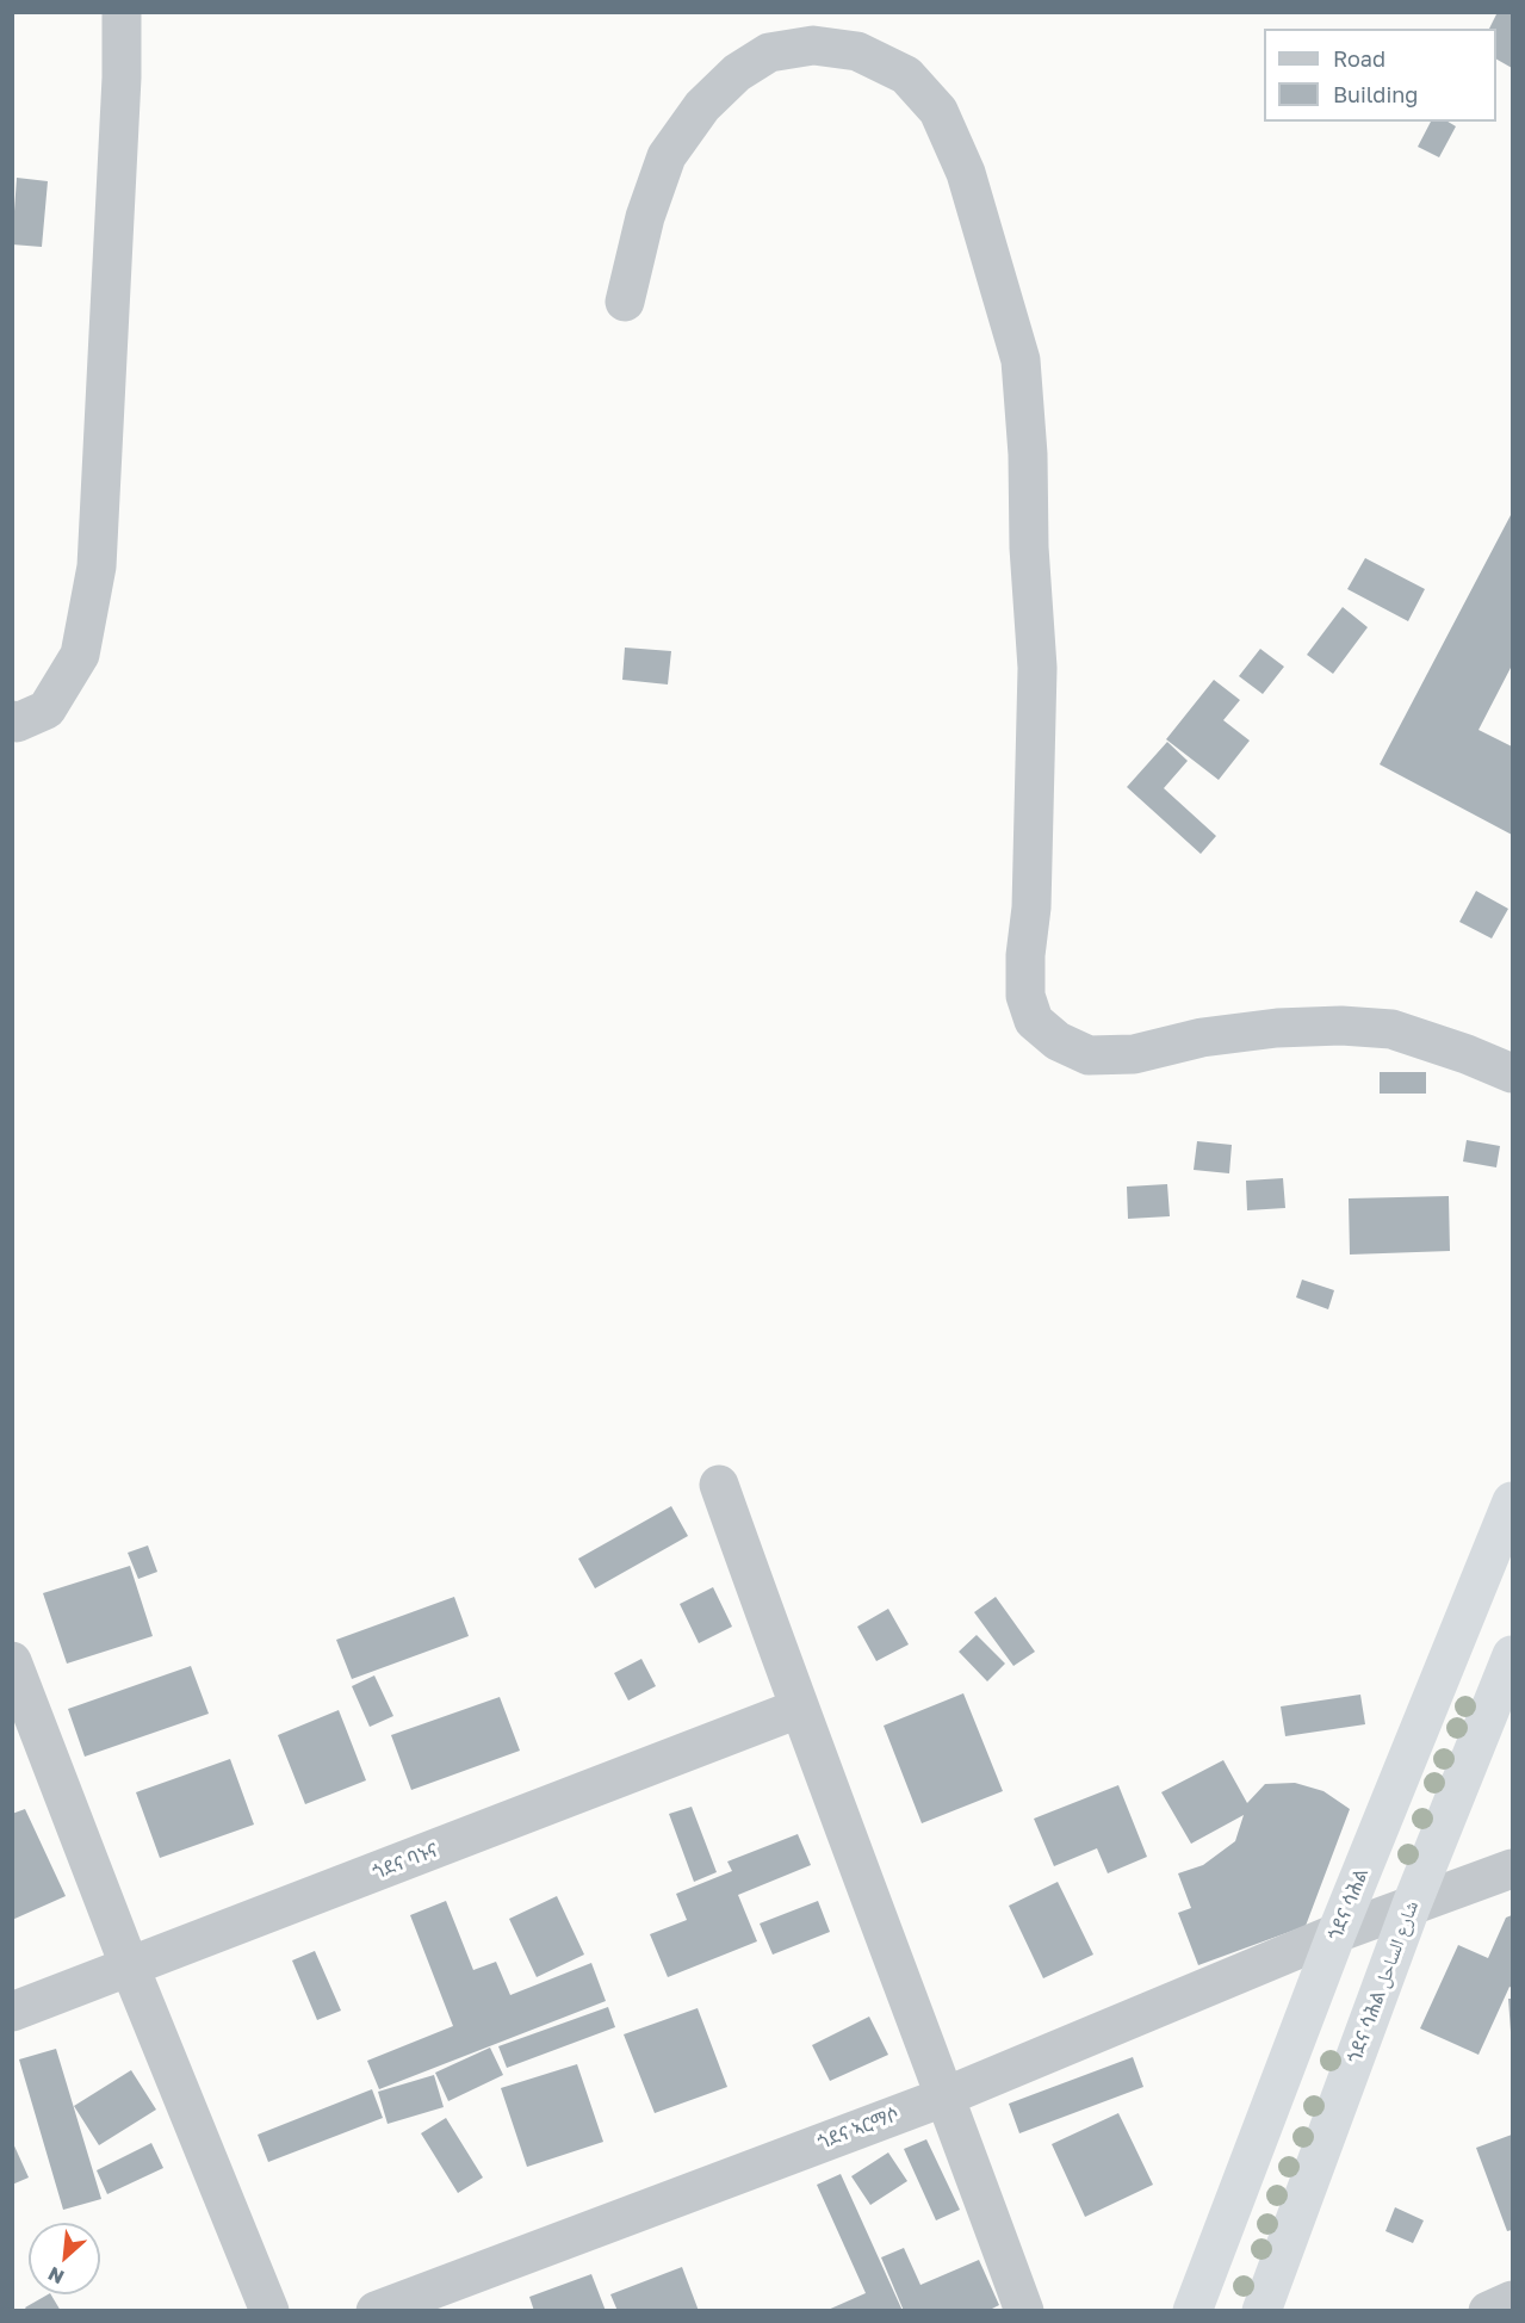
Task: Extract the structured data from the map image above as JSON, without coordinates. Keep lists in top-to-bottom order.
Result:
{
  "streets": {
    "highway": ["ጎደና ሳሕል", "ጎደና ሳሕል شارع الساحل"],
    "street": ["ጎደና ባኑና", "ጎደና ኣርማሶ"]
  },
  "crossings": [
    ["ጎደና ሳሕል", "ጎደና ኣርማሶ"],
    ["ጎደና ሳሕል شارع الساحل", "ጎደና ኣርማሶ"]
  ],
  "legend": ["Road", "Building"],
  "north": "bottom left"
}
